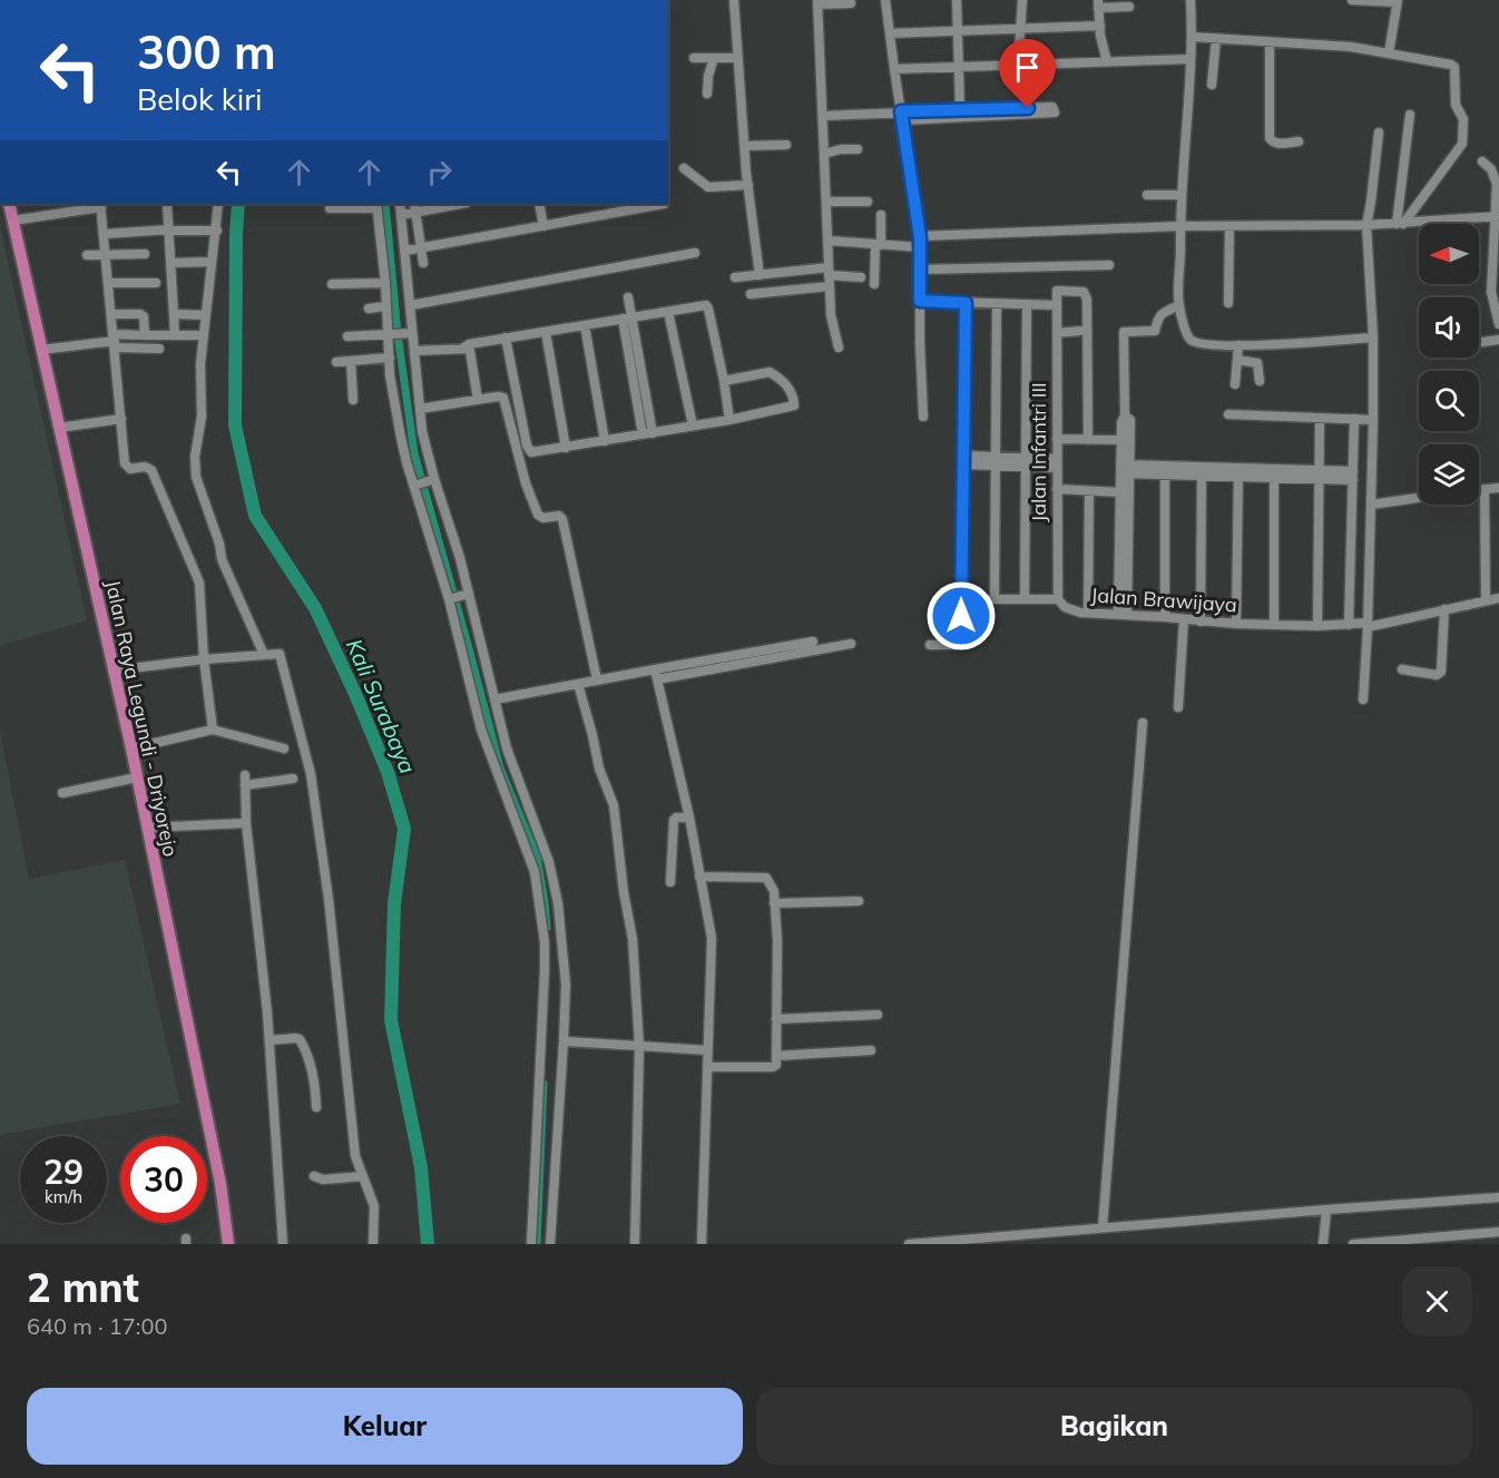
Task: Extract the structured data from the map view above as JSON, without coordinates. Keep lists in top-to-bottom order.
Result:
{
  "streets": {
    "main road": ["Jalan Raya Legundi - Driyorejo"],
    "street": ["Jalan Infantri III", "Jalan Brawijaya"]
  },
  "crossings": [
    ["Jalan Infantri III", "Jalan Brawijaya"]
  ],
  "water": ["Kali Surabaya"],
  "north": "left",
  "page": {
    "turn": ["300 m", "Belok kiri"],
    "speed": "29 km/h",
    "limit": "30",
    "heading": ["2 mnt", "640 m · 17:00"],
    "buttons": ["Keluar", "Bagikan"]
  }
}
